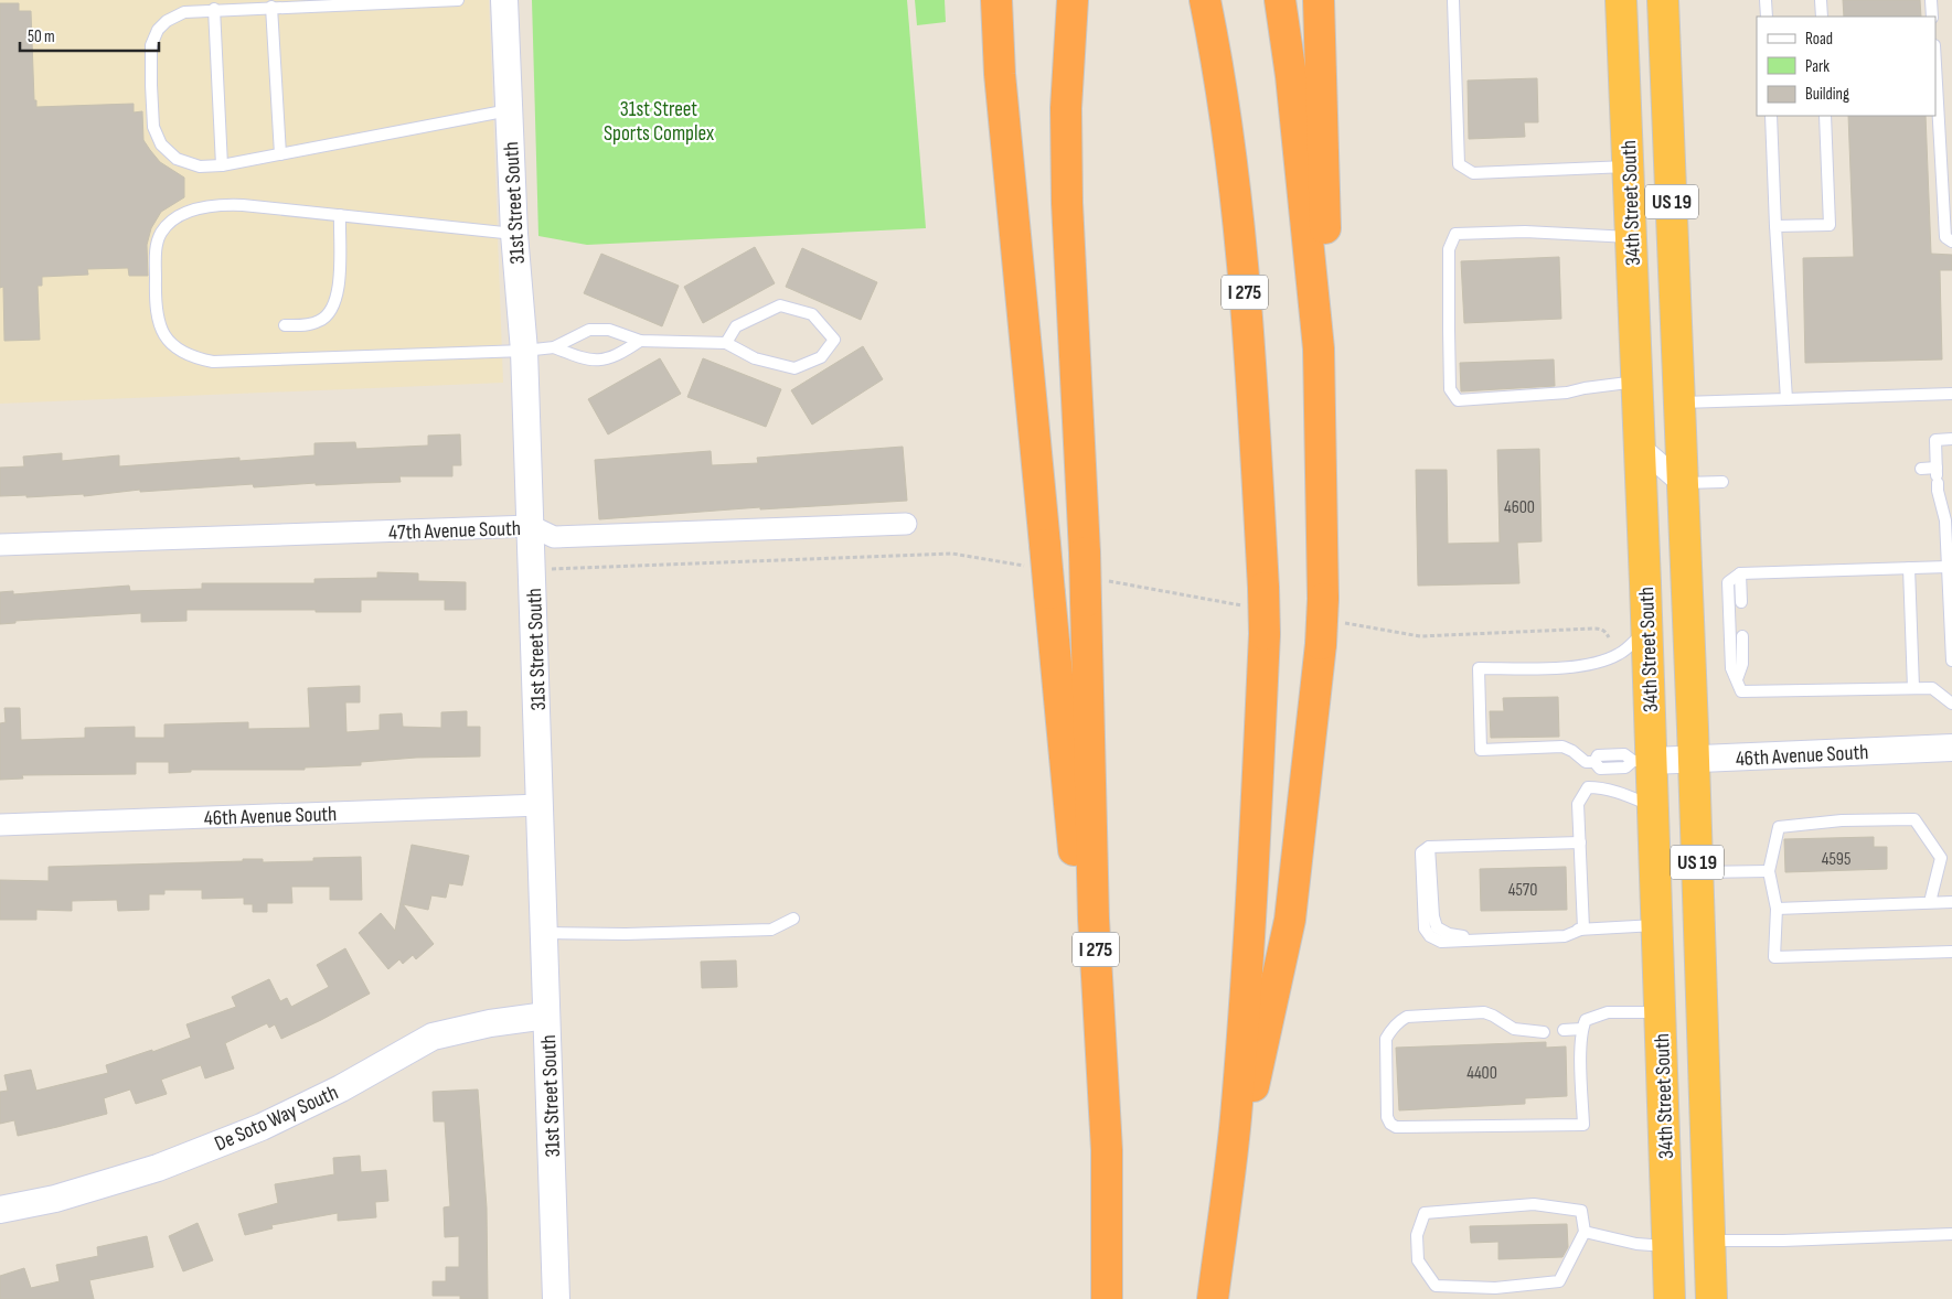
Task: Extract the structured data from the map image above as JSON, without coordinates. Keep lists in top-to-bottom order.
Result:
{
  "streets": {
    "highway": ["US 19", "34th Street South", "I 275"],
    "street": [
      "31st Street South",
      "47th Avenue South",
      "46th Avenue South",
      "De Soto Way South"
    ]
  },
  "crossings": [
    ["31st Street South", "47th Avenue South"],
    ["31st Street South", "46th Avenue South"],
    ["31st Street South", "De Soto Way South"],
    ["34th Street South", "46th Avenue South"]
  ],
  "parks": ["31st Street Sports Complex"],
  "house_numbers": [
    "4600",
    "4595",
    "4570",
    "4400"
  ],
  "legend": ["Road", "Park", "Building"],
  "scale_bar": "50 m"
}
